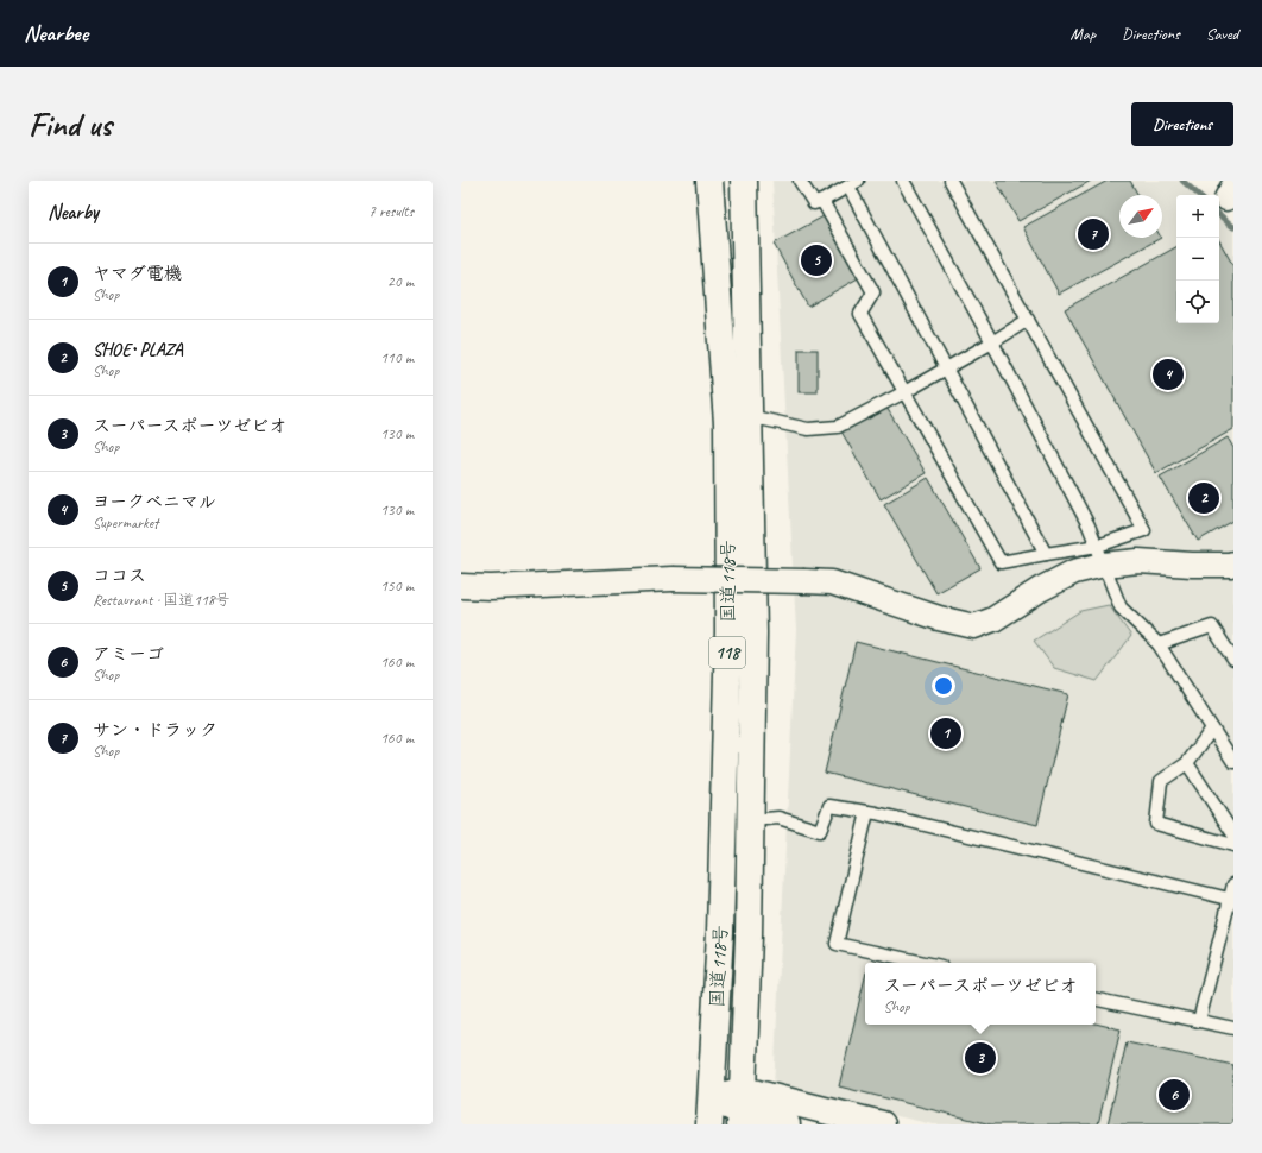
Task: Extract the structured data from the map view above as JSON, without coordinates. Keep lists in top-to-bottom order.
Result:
{
  "streets": {
    "main road": ["国道118号", "118"]
  },
  "north": "top right",
  "page": {
    "header": "Nearbee",
    "nav": ["Map", "Directions", "Saved"],
    "buttons": "Directions",
    "title": "Find us",
    "heading": ["Nearby", "7 results"],
    "map_buttons": ["+", "−"],
    "pins": [
      "7",
      "5",
      "4",
      "2",
      "1",
      "3",
      "6"
    ],
    "list": [
      {
        "mark": "1",
        "name": "ヤマダ電機",
        "note": "Shop",
        "value": "20 m"
      },
      {
        "mark": "2",
        "name": "SHOE･PLAZA",
        "note": "Shop",
        "value": "110 m"
      },
      {
        "mark": "3",
        "name": "スーパースポーツゼビオ",
        "note": "Shop",
        "value": "130 m"
      },
      {
        "mark": "4",
        "name": "ヨークベニマル",
        "note": "Supermarket",
        "value": "130 m"
      },
      {
        "mark": "5",
        "name": "ココス",
        "note": "Restaurant · 国道118号",
        "value": "150 m"
      },
      {
        "mark": "6",
        "name": "アミーゴ",
        "note": "Shop",
        "value": "160 m"
      },
      {
        "mark": "7",
        "name": "サン・ドラック",
        "note": "Shop",
        "value": "160 m"
      }
    ],
    "popup": ["スーパースポーツゼビオ", "Shop"]
  }
}
